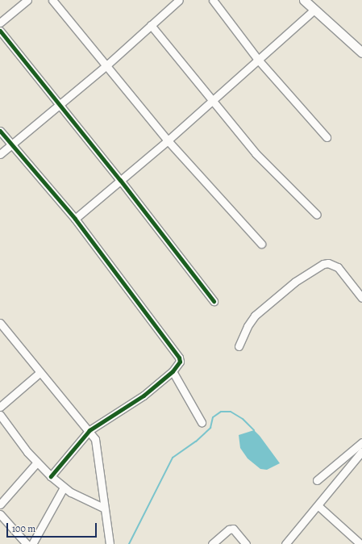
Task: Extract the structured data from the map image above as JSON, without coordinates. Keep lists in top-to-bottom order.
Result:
{
  "scale_bar": "100 m"
}
